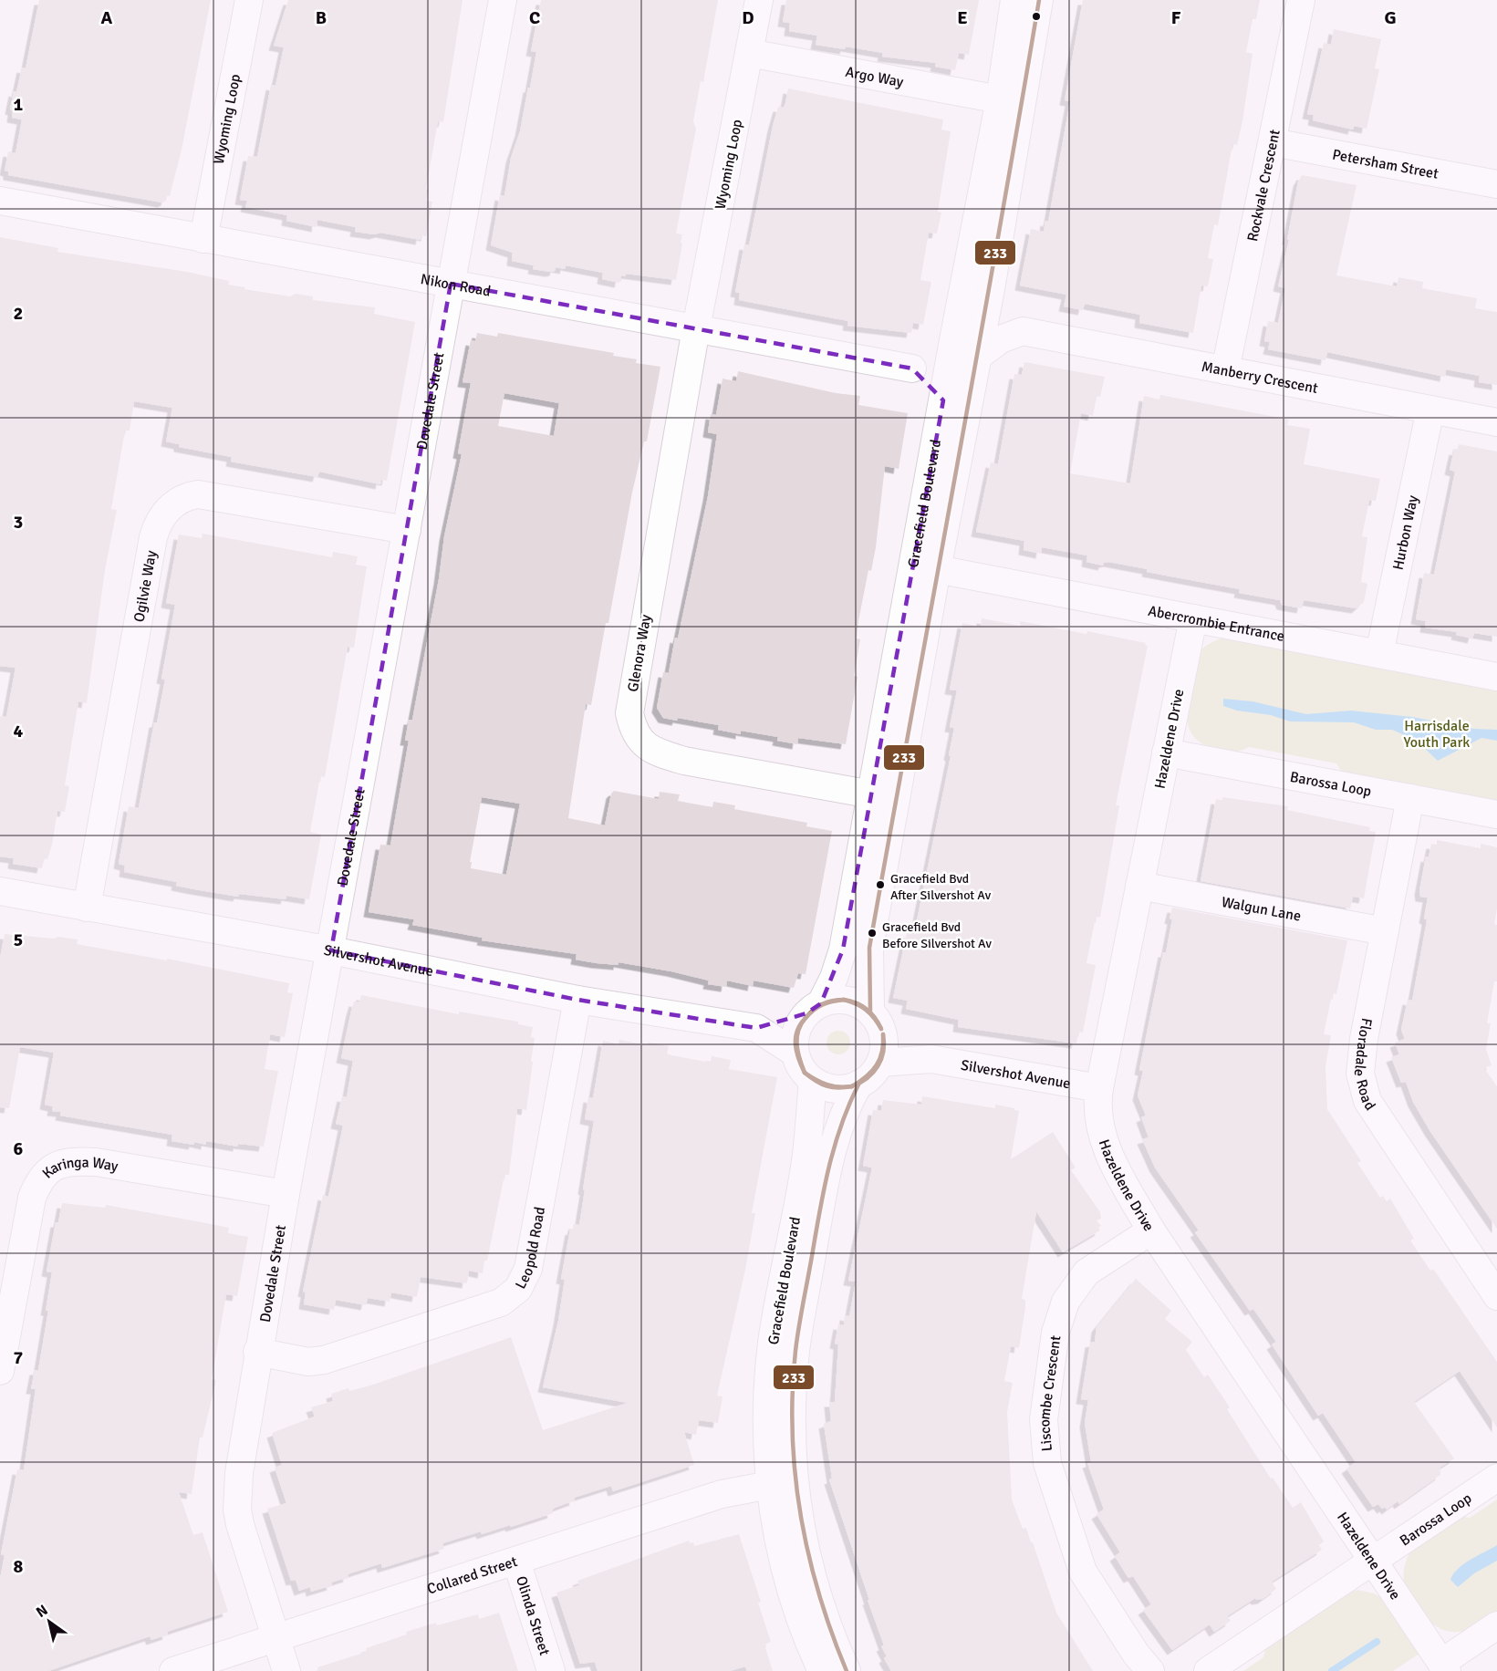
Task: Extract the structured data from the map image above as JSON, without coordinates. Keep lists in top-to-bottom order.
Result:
{
  "streets": {
    "street": [
      "Argo Way",
      "Wyoming Loop",
      "Petersham Street",
      "Rockvale Crescent",
      "Nikon Road",
      "Manberry Crescent",
      "Dovedale Street",
      "Gracefield Boulevard",
      "Hurbon Way",
      "Ogilvie Way",
      "Abercrombie Entrance",
      "Glenora Way",
      "Hazeldene Drive",
      "Barossa Loop",
      "Walgun Lane",
      "Silvershot Avenue",
      "Floradale Road",
      "Karinga Way",
      "Leopold Road",
      "Liscombe Crescent",
      "Collared Street",
      "Olinda Street"
    ]
  },
  "crossings": [
    ["Argo Way", "Wyoming Loop"],
    ["Argo Way", "Gracefield Boulevard"],
    ["Wyoming Loop", "Nikon Road"],
    ["Wyoming Loop", "Glenora Way"],
    ["Petersham Street", "Rockvale Crescent"],
    ["Rockvale Crescent", "Manberry Crescent"],
    ["Nikon Road", "Dovedale Street"],
    ["Nikon Road", "Glenora Way"],
    ["Manberry Crescent", "Hurbon Way"],
    ["Dovedale Street", "Ogilvie Way"],
    ["Dovedale Street", "Silvershot Avenue"],
    ["Dovedale Street", "Karinga Way"],
    ["Dovedale Street", "Leopold Road"],
    ["Dovedale Street", "Collared Street"],
    ["Gracefield Boulevard", "Abercrombie Entrance"],
    ["Gracefield Boulevard", "Glenora Way"],
    ["Gracefield Boulevard", "Silvershot Avenue"],
    ["Gracefield Boulevard", "Collared Street"],
    ["Hurbon Way", "Abercrombie Entrance"],
    ["Ogilvie Way", "Silvershot Avenue"],
    ["Abercrombie Entrance", "Hazeldene Drive"],
    ["Hazeldene Drive", "Barossa Loop"],
    ["Hazeldene Drive", "Walgun Lane"],
    ["Hazeldene Drive", "Silvershot Avenue"],
    ["Hazeldene Drive", "Liscombe Crescent"],
    ["Barossa Loop", "Floradale Road"],
    ["Walgun Lane", "Floradale Road"],
    ["Silvershot Avenue", "Leopold Road"],
    ["Collared Street", "Olinda Street"]
  ],
  "parks": ["Harrisdale Youth Park"],
  "places": ["Gracefield Bvd After Silvershot Av", "Gracefield Bvd Before Silvershot Av"],
  "lines": ["transit line 233"],
  "north": "top left",
  "grid": {
    "columns": [
      "A",
      "B",
      "C",
      "D",
      "E",
      "F",
      "G"
    ],
    "rows": [
      "1",
      "2",
      "3",
      "4",
      "5",
      "6",
      "7",
      "8"
    ]
  }
}
